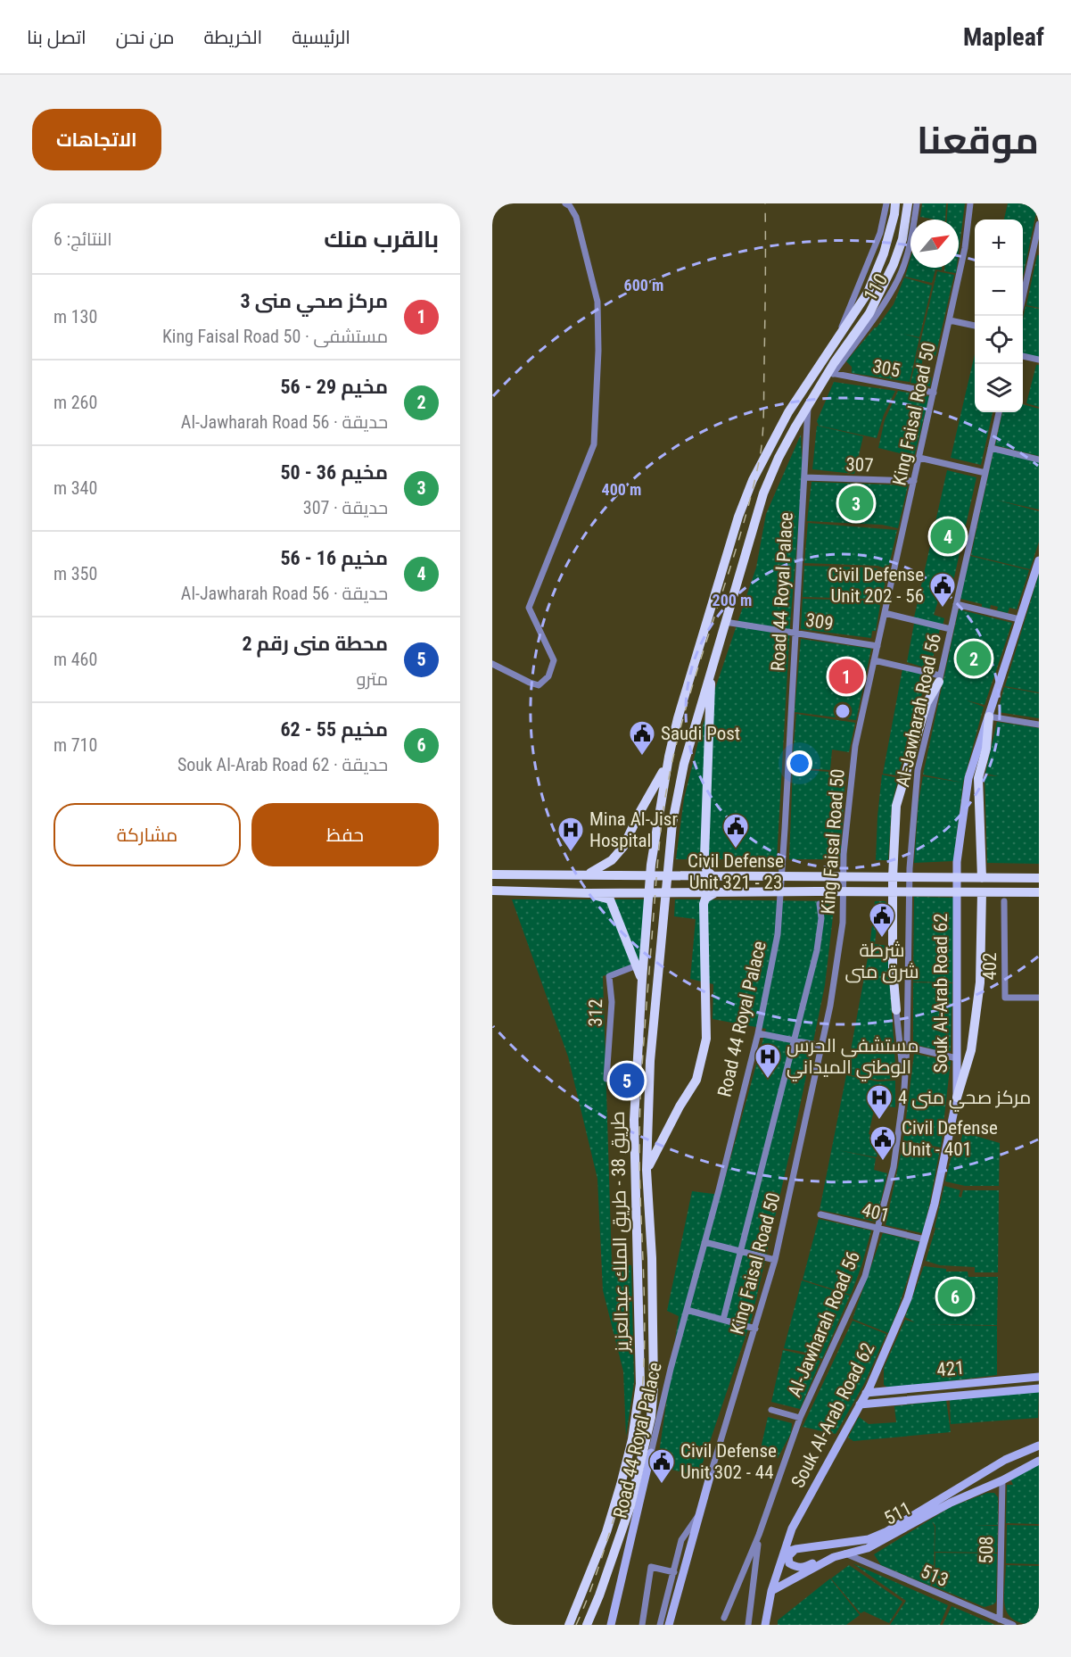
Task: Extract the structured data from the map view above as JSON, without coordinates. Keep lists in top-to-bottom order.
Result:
{
  "streets": {
    "main road": [
      "Road 44 Royal Palace",
      "Souk Al-Arab Road 62",
      "طريق 38 - طريق الملك عبدالعزيز",
      "421",
      "511"
    ],
    "street": [
      "110",
      "305",
      "King Faisal Road 50",
      "307",
      "309",
      "Al-Jawharah Road 56",
      "402",
      "312",
      "401",
      "508",
      "513"
    ]
  },
  "crossings": [
    ["110", "305"],
    ["110", "طريق 38 - طريق الملك عبدالعزيز"],
    ["305", "King Faisal Road 50"],
    ["305", "طريق 38 - طريق الملك عبدالعزيز"],
    ["King Faisal Road 50", "307"],
    ["King Faisal Road 50", "309"],
    ["307", "Road 44 Royal Palace"],
    ["Road 44 Royal Palace", "309"],
    ["Road 44 Royal Palace", "طريق 38 - طريق الملك عبدالعزيز"],
    ["309", "طريق 38 - طريق الملك عبدالعزيز"],
    ["Al-Jawharah Road 56", "401"],
    ["Souk Al-Arab Road 62", "401"],
    ["Souk Al-Arab Road 62", "421"],
    ["Souk Al-Arab Road 62", "511"],
    ["511", "508"],
    ["511", "513"],
    ["508", "513"]
  ],
  "places": {
    "public building": [
      "Civil Defense Unit 202 - 56",
      "Saudi Post",
      "Civil Defense Unit 321 - 23",
      "شرطة شرق منى",
      "Civil Defense Unit - 401",
      "Civil Defense Unit 302 - 44"
    ],
    "hospital": ["Mina Al-Jisr Hospital", "مستشفى الحرس الوطني الميداني", "مركز صحي منى 4"]
  },
  "north": "top right",
  "page": {
    "header": "Mapleaf",
    "nav": [
      "الرئيسية",
      "الخريطة",
      "من نحن",
      "اتصل بنا"
    ],
    "title": "موقعنا",
    "buttons": [
      "الاتجاهات",
      ["حفظ", "مشاركة"]
    ],
    "heading": ["بالقرب منك", "النتائج: 6"],
    "map_buttons": ["+", "−"],
    "list": [
      {
        "mark": "1",
        "name": "مركز صحي منى 3",
        "note": "مستشفى · King Faisal Road 50",
        "value": "130 m"
      },
      {
        "mark": "2",
        "name": "مخيم 29 - 56",
        "note": "حديقة · Al-Jawharah Road 56",
        "value": "260 m"
      },
      {
        "mark": "3",
        "name": "مخيم 36 - 50",
        "note": "حديقة · 307",
        "value": "340 m"
      },
      {
        "mark": "4",
        "name": "مخيم 16 - 56",
        "note": "حديقة · Al-Jawharah Road 56",
        "value": "350 m"
      },
      {
        "mark": "5",
        "name": "محطة منى رقم 2",
        "note": "مترو",
        "value": "460 m"
      },
      {
        "mark": "6",
        "name": "مخيم 55 - 62",
        "note": "حديقة · Souk Al-Arab Road 62",
        "value": "710 m"
      }
    ],
    "pins": [
      "3",
      "4",
      "2",
      "1",
      "5",
      "6"
    ]
  },
  "rings": ["600 m", "400 m", "200 m"]
}
